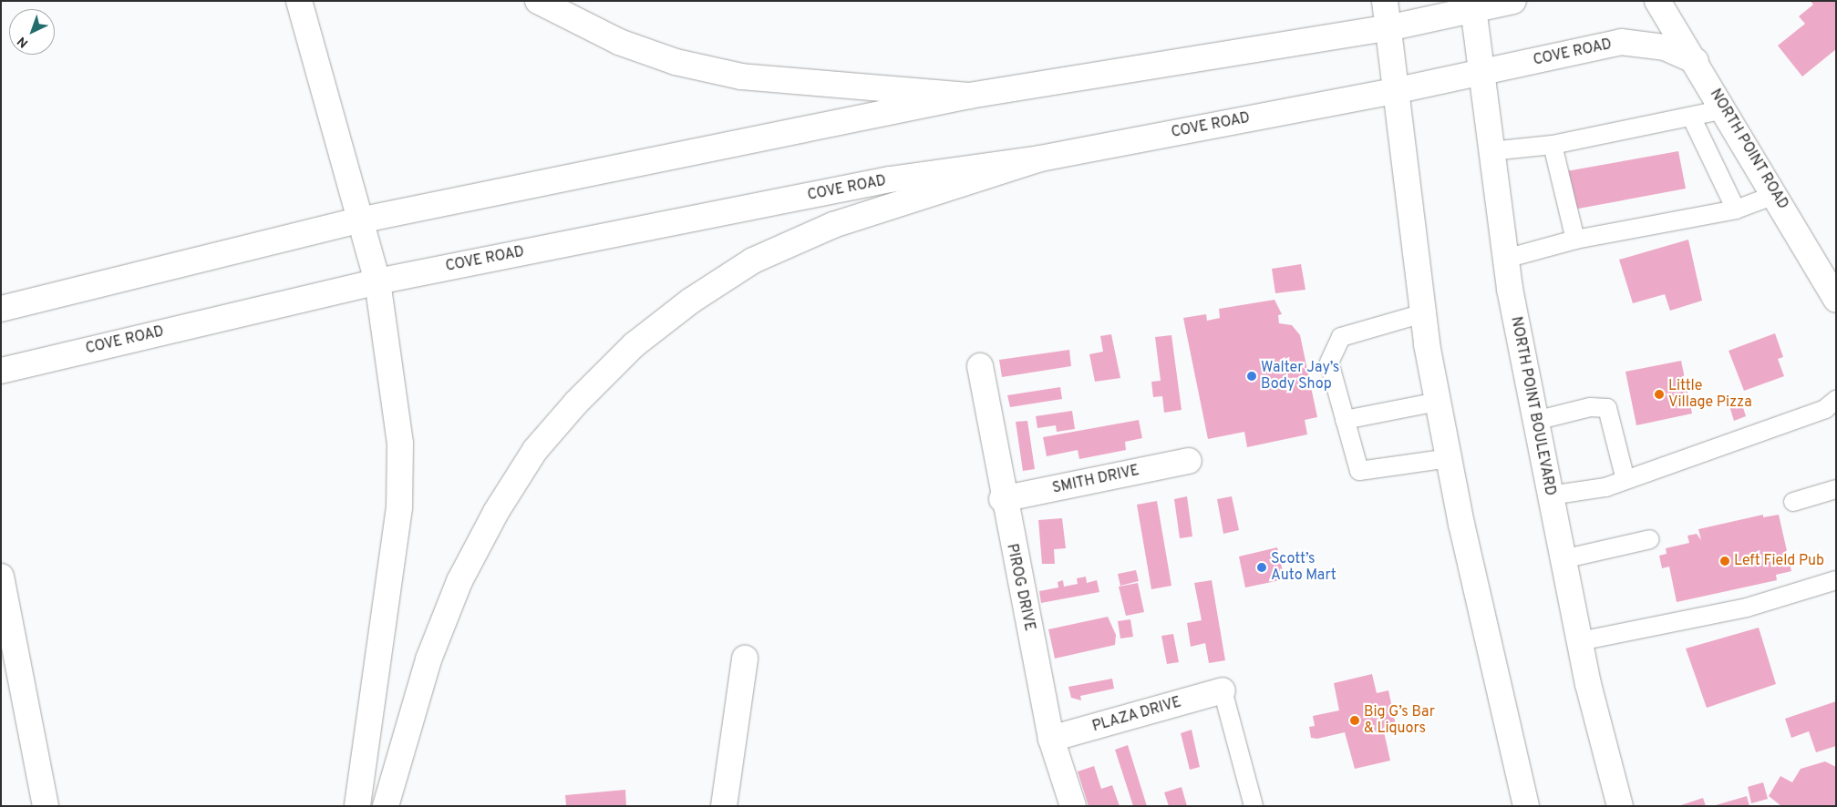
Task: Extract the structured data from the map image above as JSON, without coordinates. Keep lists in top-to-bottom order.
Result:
{
  "streets": {
    "main road": [
      "COVE ROAD",
      "NORTH POINT ROAD",
      "NORTH POINT BOULEVARD",
      "SMITH DRIVE",
      "PIROG DRIVE",
      "PLAZA DRIVE"
    ]
  },
  "crossings": [
    ["COVE ROAD", "NORTH POINT ROAD"],
    ["COVE ROAD", "NORTH POINT BOULEVARD"],
    ["SMITH DRIVE", "PIROG DRIVE"],
    ["PIROG DRIVE", "PLAZA DRIVE"]
  ],
  "places": [
    "Walter Jay’s Body Shop",
    "Little Village Pizza",
    "Left Field Pub",
    "Scott’s Auto Mart",
    "Big G’s Bar & Liquors"
  ],
  "north": "bottom left"
}
